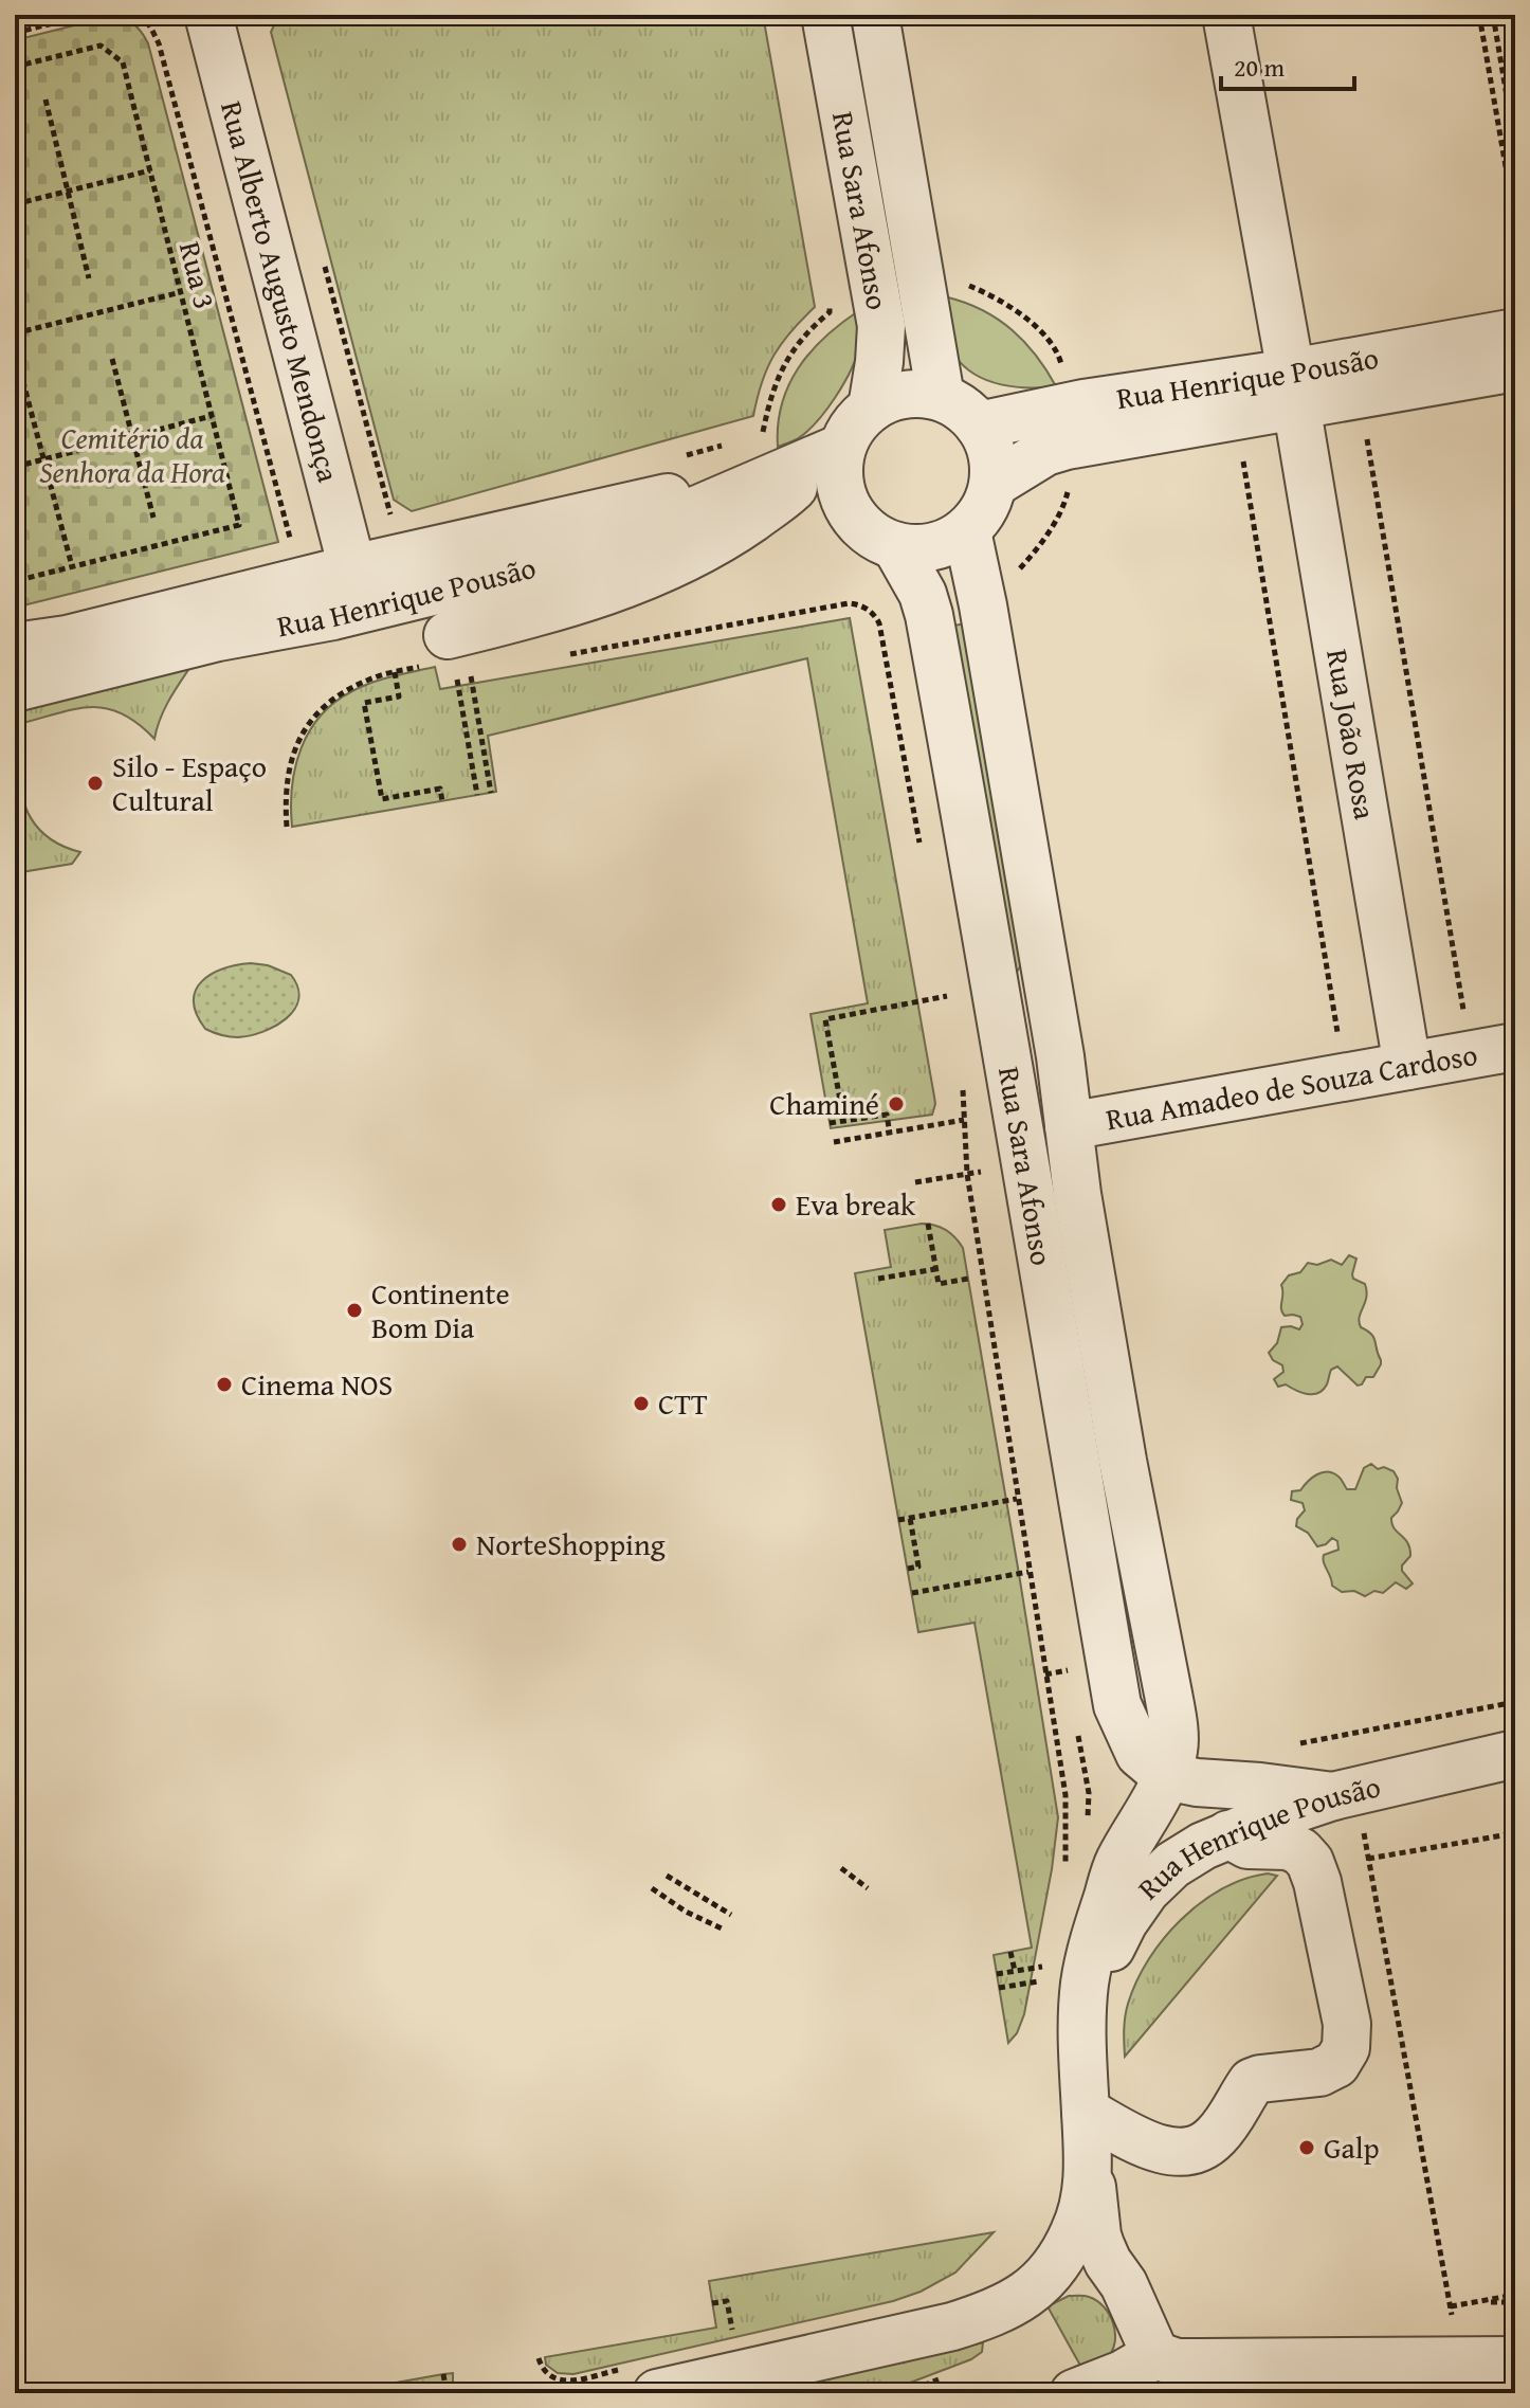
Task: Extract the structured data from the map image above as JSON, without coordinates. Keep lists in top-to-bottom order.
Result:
{
  "streets": {
    "street": [
      "Rua Sara Afonso",
      "Rua Alberto Augusto Mendonça",
      "Rua Henrique Pousão",
      "Rua João Rosa",
      "Rua Amadeo de Souza Cardoso"
    ],
    "path": ["Rua 3"]
  },
  "crossings": [
    ["Rua Sara Afonso", "Rua Henrique Pousão"],
    ["Rua Sara Afonso", "Rua Amadeo de Souza Cardoso"],
    ["Rua Alberto Augusto Mendonça", "Rua Henrique Pousão"],
    ["Rua Henrique Pousão", "Rua João Rosa"],
    ["Rua João Rosa", "Rua Amadeo de Souza Cardoso"]
  ],
  "parks": ["Cemitério da Senhora da Hora"],
  "places": [
    "Silo - Espaço Cultural",
    "Chaminé",
    "Eva break",
    "Continente Bom Dia",
    "Cinema NOS",
    "CTT",
    "NorteShopping",
    "Galp"
  ],
  "scale_bar": "20 m"
}
